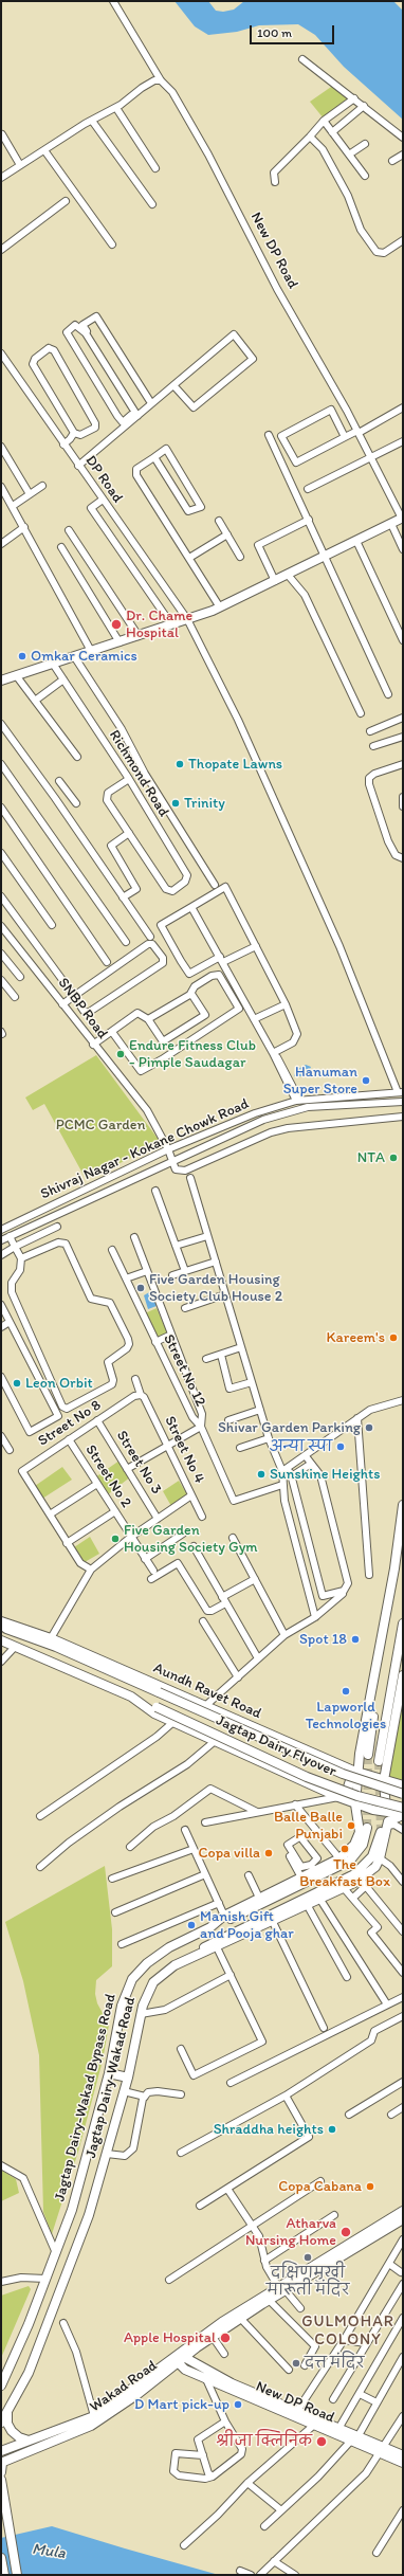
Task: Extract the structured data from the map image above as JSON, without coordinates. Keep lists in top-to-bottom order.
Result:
{
  "streets": {
    "main road": [
      "New DP Road",
      "Aundh Ravet Road",
      "Jagtap Dairy Flyover",
      "Jagtap Dairy-Wakad Road",
      "Jagtap Dairy-Wakad Bypass Road",
      "Wakad Road"
    ],
    "street": [
      "DP Road",
      "Richmond Road",
      "SNBP Road",
      "Shivraj Nagar - Kokane Chowk Road",
      "Street No 12",
      "Street No 8",
      "Street No 4",
      "Street No 3",
      "Street No 2"
    ]
  },
  "crossings": [
    ["New DP Road", "Wakad Road"],
    ["DP Road", "Shivraj Nagar - Kokane Chowk Road"],
    ["SNBP Road", "Shivraj Nagar - Kokane Chowk Road"],
    ["Street No 8", "Street No 4"],
    ["Street No 8", "Street No 3"],
    ["Street No 8", "Street No 2"],
    ["Aundh Ravet Road", "Jagtap Dairy Flyover"]
  ],
  "districts": ["GULMOHAR COLONY"],
  "water": ["Mula"],
  "parks": ["PCMC Garden"],
  "places": [
    "Dr. Chame Hospital",
    "Omkar Ceramics",
    "Thopate Lawns",
    "Trinity",
    "Endure Fitness Club - Pimple Saudagar",
    "Hanuman Super Store",
    "NTA",
    "Five Garden Housing Society Club House 2",
    "Kareem's",
    "Leon Orbit",
    "Shivar Garden Parking",
    "अन्या स्पा",
    "Sunshine Heights",
    "Five Garden Housing Society Gym",
    "Spot 18",
    "Lapworld Technologies",
    "Balle Balle Punjabi",
    "The Breakfast Box",
    "Copa villa",
    "Manish Gift and Pooja ghar",
    "Shraddha heights",
    "Copa Cabana",
    "Atharva Nursing Home",
    "दक्षिणमुखी मारूती मंदिर",
    "Apple Hospital",
    "दत्त मंदिर",
    "D Mart pick-up",
    "श्रीजा क्लिनिक"
  ],
  "scale_bar": "100 m"
}
